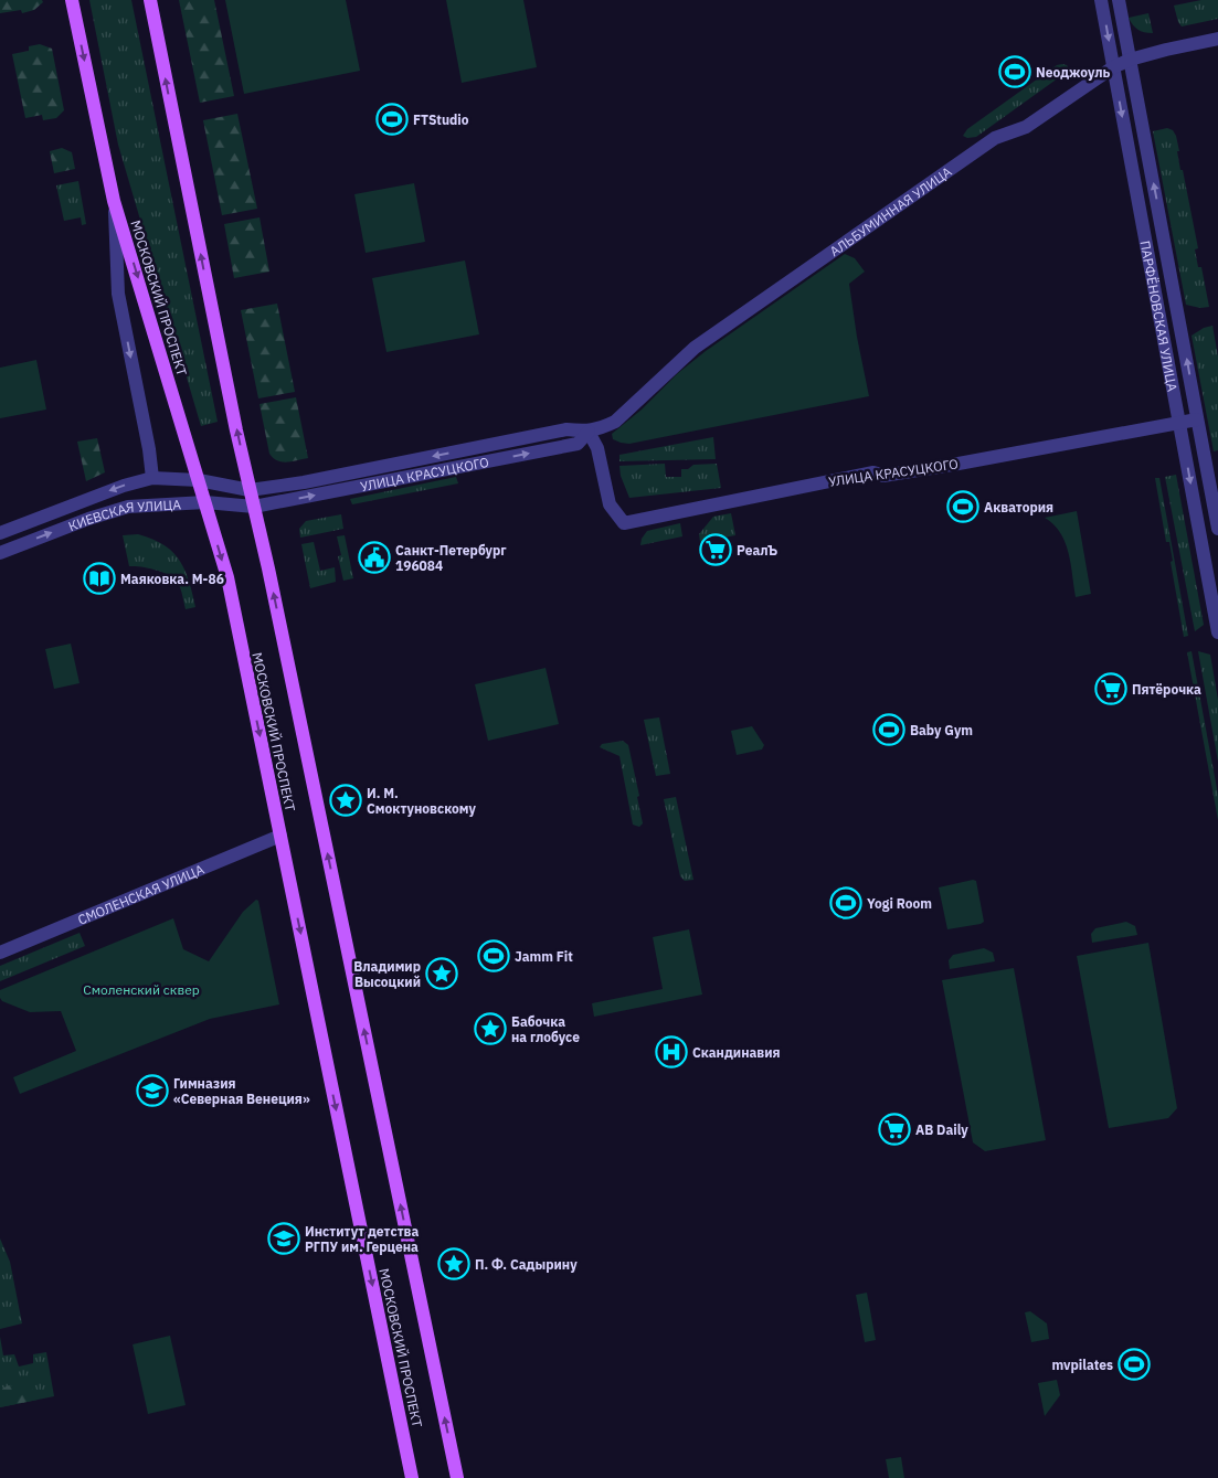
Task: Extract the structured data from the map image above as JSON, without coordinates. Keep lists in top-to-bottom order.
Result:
{
  "streets": {
    "main road": ["МОСКОВСКИЙ ПРОСПЕКТ"],
    "street": [
      "АЛЬБУМИННАЯ УЛИЦА",
      "ПАРФЁНОВСКАЯ УЛИЦА",
      "УЛИЦА КРАСУЦКОГО",
      "КИЕВСКАЯ УЛИЦА",
      "СМОЛЕНСКАЯ УЛИЦА"
    ]
  },
  "crossings": [
    ["АЛЬБУМИННАЯ УЛИЦА", "ПАРФЁНОВСКАЯ УЛИЦА"],
    ["АЛЬБУМИННАЯ УЛИЦА", "УЛИЦА КРАСУЦКОГО"],
    ["МОСКОВСКИЙ ПРОСПЕКТ", "УЛИЦА КРАСУЦКОГО"],
    ["МОСКОВСКИЙ ПРОСПЕКТ", "КИЕВСКАЯ УЛИЦА"],
    ["МОСКОВСКИЙ ПРОСПЕКТ", "СМОЛЕНСКАЯ УЛИЦА"],
    ["ПАРФЁНОВСКАЯ УЛИЦА", "УЛИЦА КРАСУЦКОГО"],
    ["УЛИЦА КРАСУЦКОГО", "КИЕВСКАЯ УЛИЦА"]
  ],
  "parks": ["Смоленский сквер"],
  "places": {
    "sports": [
      "Neoджоуль",
      "FTStudio",
      "Акватория",
      "Baby Gym",
      "Yogi Room",
      "Jamm Fit",
      "mvpilates"
    ],
    "supermarket": ["РеалЪ", "Пятёрочка", "АВ Daily"],
    "public building": ["Санкт-Петербург 196084"],
    "library": ["Маяковка. М-86"],
    "place": [
      "И. М. Смоктуновскому",
      "Владимир Высоцкий",
      "Бабочка на глобусе",
      "П. Ф. Садырину"
    ],
    "hospital": ["Скандинавия"],
    "school or university": ["Гимназия «Северная Венеция»", "Институт детства РГПУ им. Герцена"]
  }
}
